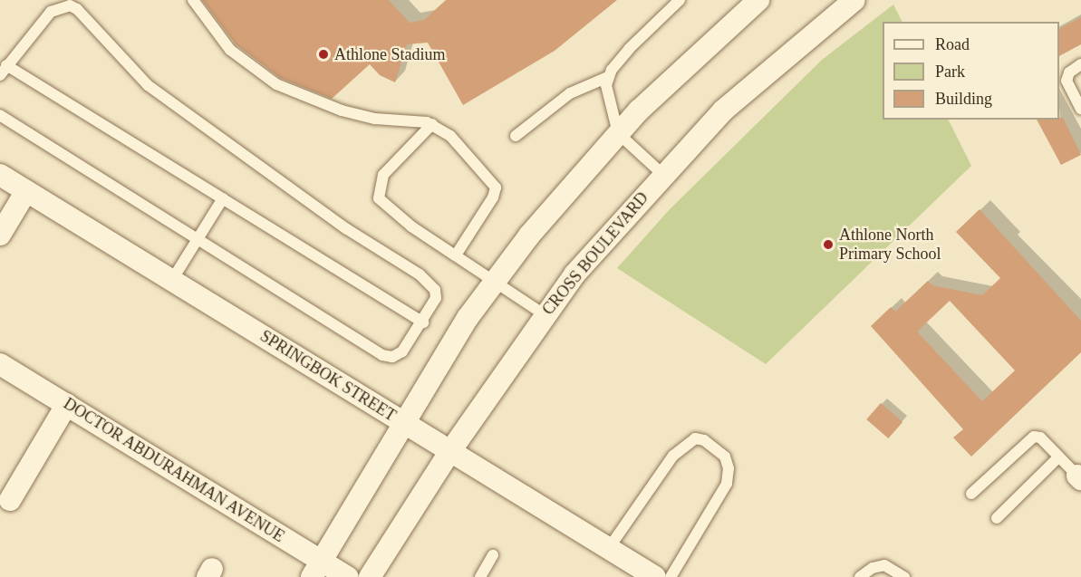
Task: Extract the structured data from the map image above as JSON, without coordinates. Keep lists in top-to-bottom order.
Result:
{
  "streets": {
    "street": ["CROSS BOULEVARD", "SPRINGBOK STREET", "DOCTOR ABDURAHMAN AVENUE"]
  },
  "crossings": [
    ["CROSS BOULEVARD", "SPRINGBOK STREET"]
  ],
  "places": ["Athlone Stadium", "Athlone North Primary School"],
  "legend": ["Road", "Park", "Building"]
}
